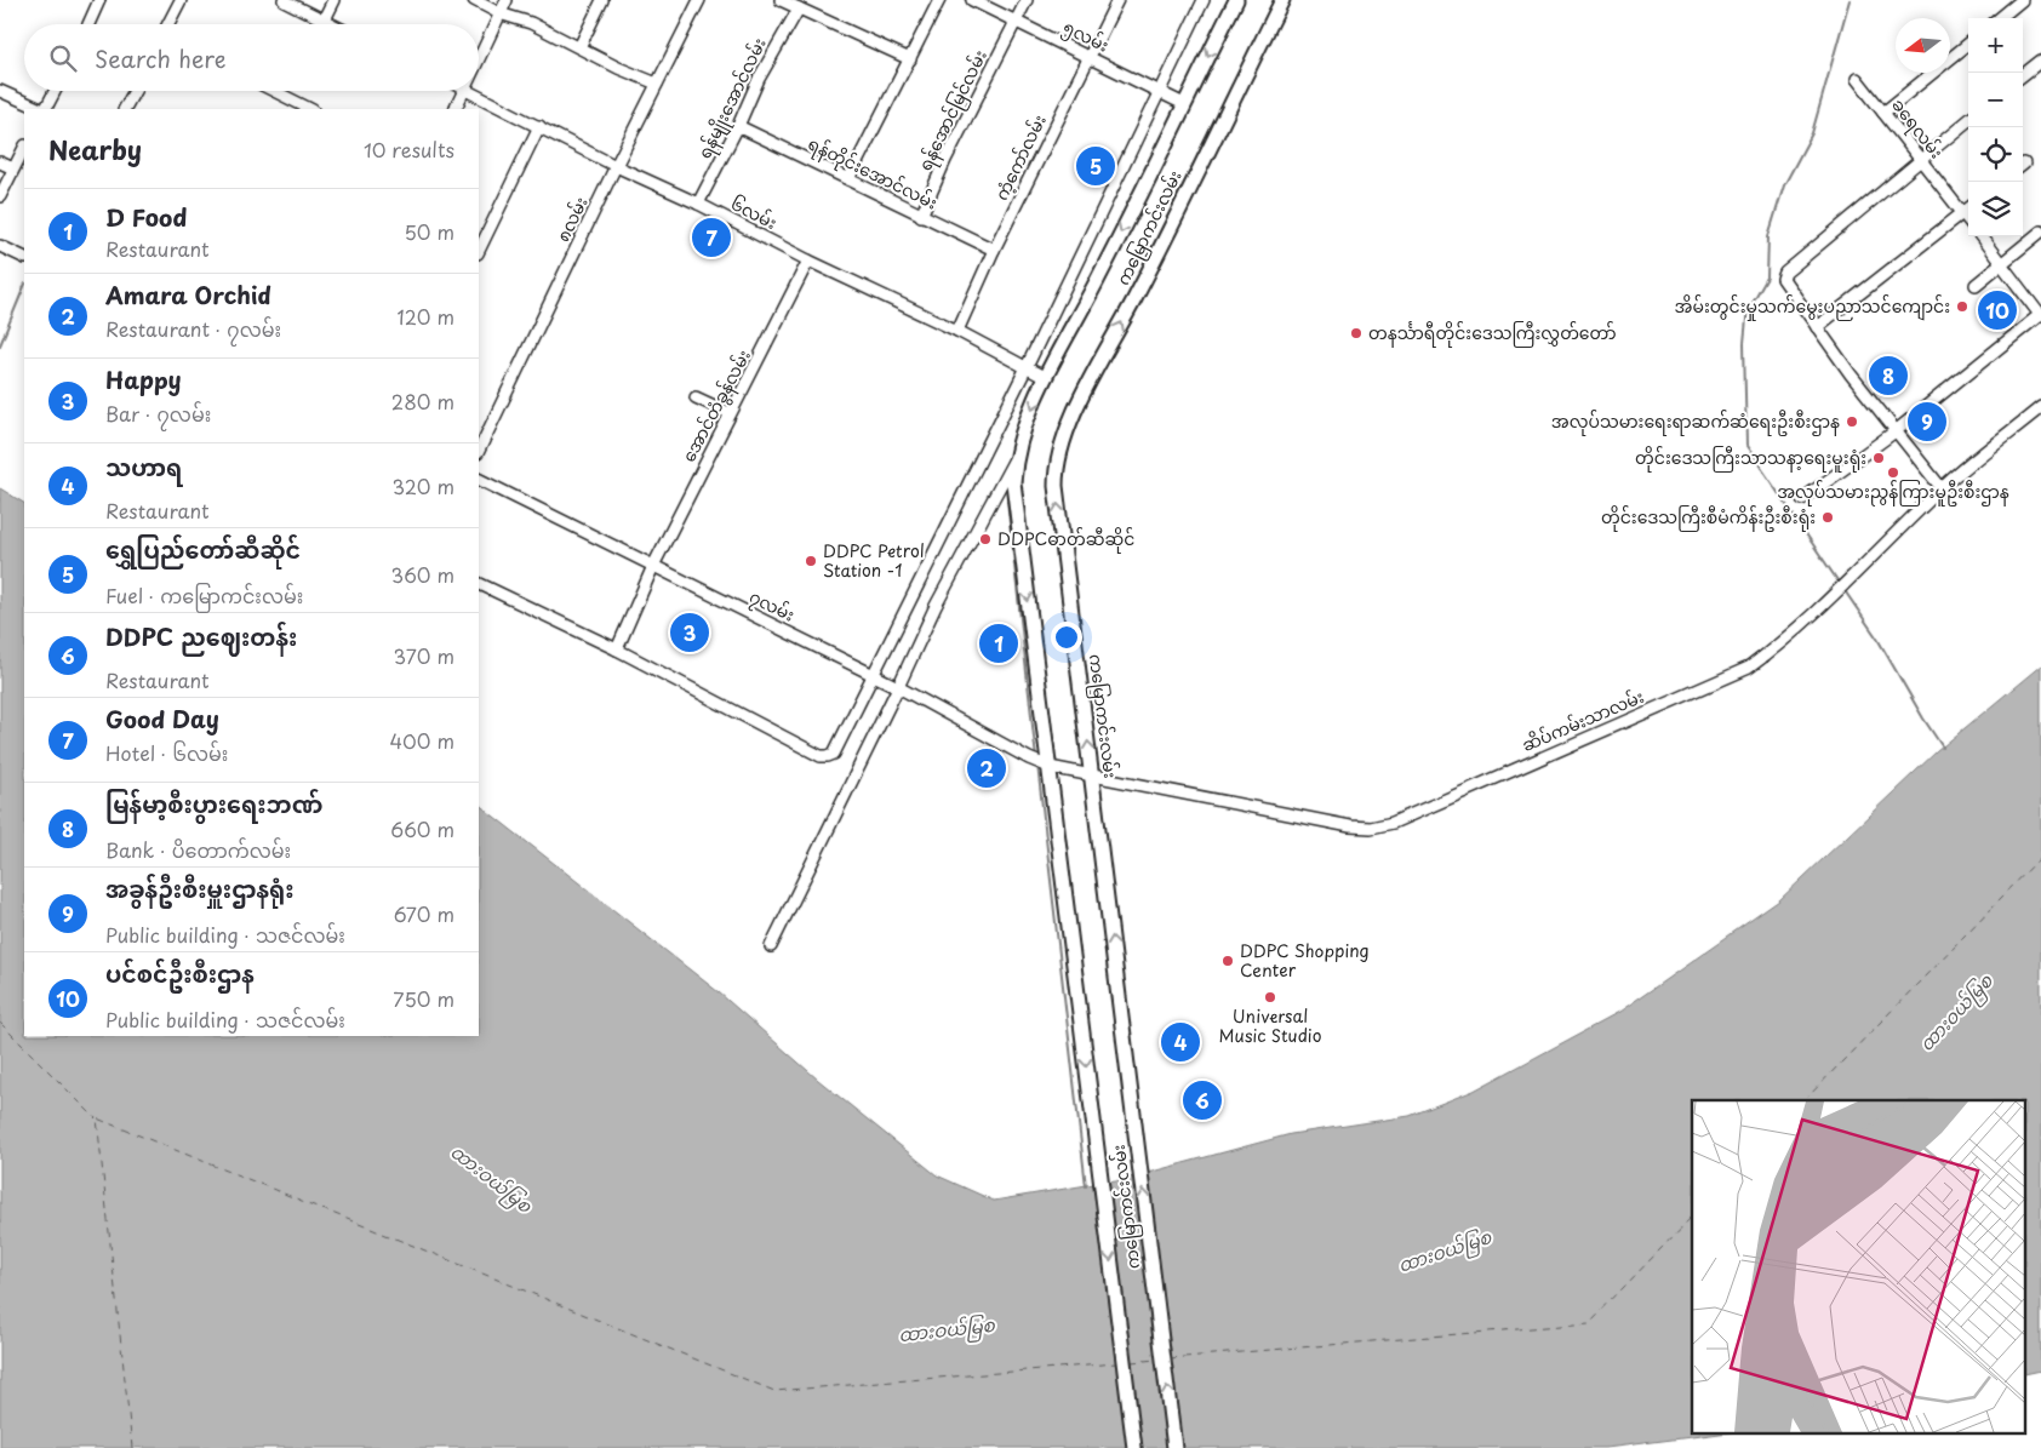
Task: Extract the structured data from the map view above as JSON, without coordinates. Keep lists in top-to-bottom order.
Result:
{
  "streets": {
    "main road": ["ကမြောကင်းလမ်း"],
    "street": [
      "၅လမ်း",
      "ရန်မျိုးအောင်လမ်း",
      "ရန်အောင်မြင်လမ်း",
      "ခရေလမ်း",
      "ကံ့ကော်လမ်း",
      "ရန်တိုင်းအောင်လမ်း",
      "၆လမ်း",
      "၈လမ်း",
      "အောင်တံခွန်လမ်း",
      "၇လမ်း",
      "ဆိပ်ကမ်းသာလမ်း"
    ]
  },
  "crossings": [
    ["၅လမ်း", "ရန်အောင်မြင်လမ်း"],
    ["၅လမ်း", "ကံ့ကော်လမ်း"],
    ["၅လမ်း", "ကမြောကင်းလမ်း"],
    ["ရန်မျိုးအောင်လမ်း", "ရန်တိုင်းအောင်လမ်း"],
    ["ရန်မျိုးအောင်လမ်း", "၆လမ်း"],
    ["ရန်အောင်မြင်လမ်း", "ရန်တိုင်းအောင်လမ်း"],
    ["ကံ့ကော်လမ်း", "ရန်တိုင်းအောင်လမ်း"],
    ["ကံ့ကော်လမ်း", "၆လမ်း"],
    ["၆လမ်း", "၈လမ်း"],
    ["၆လမ်း", "ကမြောကင်းလမ်း"],
    ["၆လမ်း", "အောင်တံခွန်လမ်း"],
    ["ကမြောကင်းလမ်း", "၇လမ်း"],
    ["ကမြောကင်းလမ်း", "ဆိပ်ကမ်းသာလမ်း"],
    ["အောင်တံခွန်လမ်း", "၇လမ်း"],
    ["၇လမ်း", "ဆိပ်ကမ်းသာလမ်း"]
  ],
  "water": ["ထားဝယ်မြစ"],
  "places": [
    "အိမ်းတွင်းမှုသက်မွေးပညာသင်ကျောင်း",
    "တနင်္သာရီတိုင်းဒေသကြီးလွှတ်တော်",
    "အလုပ်သမားရေးရာဆက်ဆံရေးဦးစီးဌာန",
    "တိုင်းဒေသကြီးသာသနာ့ရေးမူးရုံး",
    "အလုပ်သမားညွန်ကြားမူဦးစီးဌာန",
    "တိုင်းဒေသကြီးစီမံကိန်းဦးစီးရုံး",
    "DDPCဓာတ်ဆီဆိုင်",
    "DDPC Petrol Station -1",
    "DDPC Shopping Center",
    "Universal Music Studio"
  ],
  "north": "left",
  "page": {
    "map_buttons": ["+", "−"],
    "search": "Search here",
    "heading": ["Nearby", "10 results"],
    "pins": [
      "5",
      "7",
      "10",
      "8",
      "9",
      "3",
      "1",
      "2",
      "4",
      "6"
    ],
    "list": [
      {
        "mark": "1",
        "name": "D Food",
        "note": "Restaurant",
        "value": "50 m"
      },
      {
        "mark": "2",
        "name": "Amara Orchid",
        "note": "Restaurant · ၇လမ်း",
        "value": "120 m"
      },
      {
        "mark": "3",
        "name": "Happy",
        "note": "Bar · ၇လမ်း",
        "value": "280 m"
      },
      {
        "mark": "4",
        "name": "သဟာရ",
        "note": "Restaurant",
        "value": "320 m"
      },
      {
        "mark": "5",
        "name": "ရွှေပြည်တော်ဆီဆိုင်",
        "note": "Fuel · ကမြောကင်းလမ်း",
        "value": "360 m"
      },
      {
        "mark": "6",
        "name": "DDPC ညဈေးတန်း",
        "note": "Restaurant",
        "value": "370 m"
      },
      {
        "mark": "7",
        "name": "Good Day",
        "note": "Hotel · ၆လမ်း",
        "value": "400 m"
      },
      {
        "mark": "8",
        "name": "မြန်မာ့စီးပွားရေးဘဏ်",
        "note": "Bank · ပိတောက်လမ်း",
        "value": "660 m"
      },
      {
        "mark": "9",
        "name": "အခွန်ဦးစီးမှူးဌာနရုံး",
        "note": "Public building · သဇင်လမ်း",
        "value": "670 m"
      },
      {
        "mark": "10",
        "name": "ပင်စင်ဦးစီးဌာန",
        "note": "Public building · သဇင်လမ်း",
        "value": "750 m"
      }
    ]
  }
}
